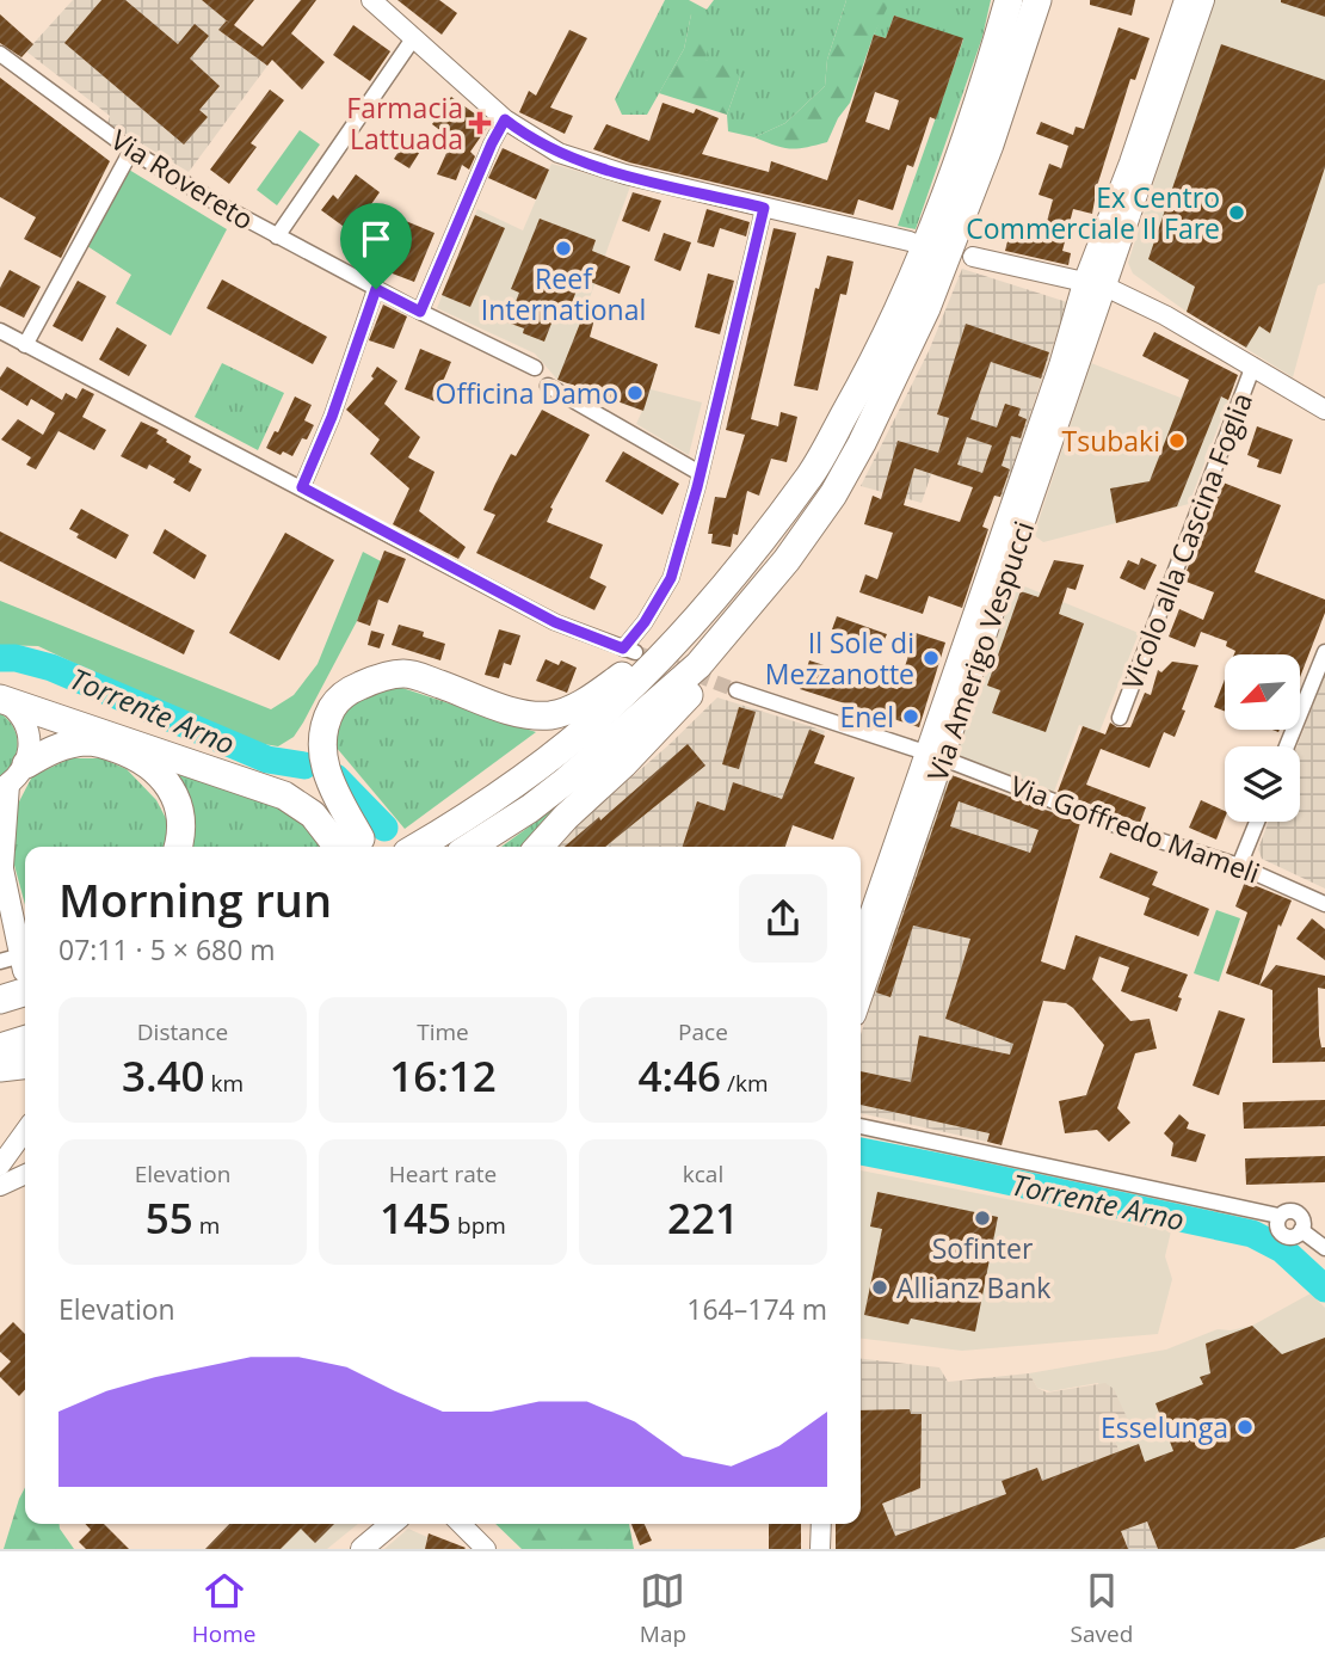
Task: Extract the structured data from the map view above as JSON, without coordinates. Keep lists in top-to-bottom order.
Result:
{
  "streets": {
    "main road": ["Via Amerigo Vespucci"],
    "street": ["Via Rovereto", "Vicolo alla Cascina Foglia", "Via Goffredo Mameli"]
  },
  "crossings": [
    ["Via Amerigo Vespucci", "Via Goffredo Mameli"]
  ],
  "water": ["Torrente Arno"],
  "places": {
    "health": ["Farmacia Lattuada"],
    "other": [
      "Ex Centro Commerciale Il Fare",
      "Reef International",
      "Officina Damo",
      "Tsubaki",
      "Il Sole di Mezzanotte",
      "Enel",
      "Sofinter",
      "Allianz Bank",
      "Esselunga"
    ]
  },
  "north": "bottom left",
  "page": {
    "heading": ["Morning run", "07:11 · 5 × 680 m"],
    "stats": [
      ["Distance", "3.40 km"],
      ["Time", "16:12"],
      ["Pace", "4:46 /km"],
      ["Elevation", "55 m"],
      ["Heart rate", "145 bpm"],
      ["kcal", "221"]
    ],
    "chart": ["Elevation", "164–174 m"],
    "tabs": ["Home", "Map", "Saved"]
  }
}
